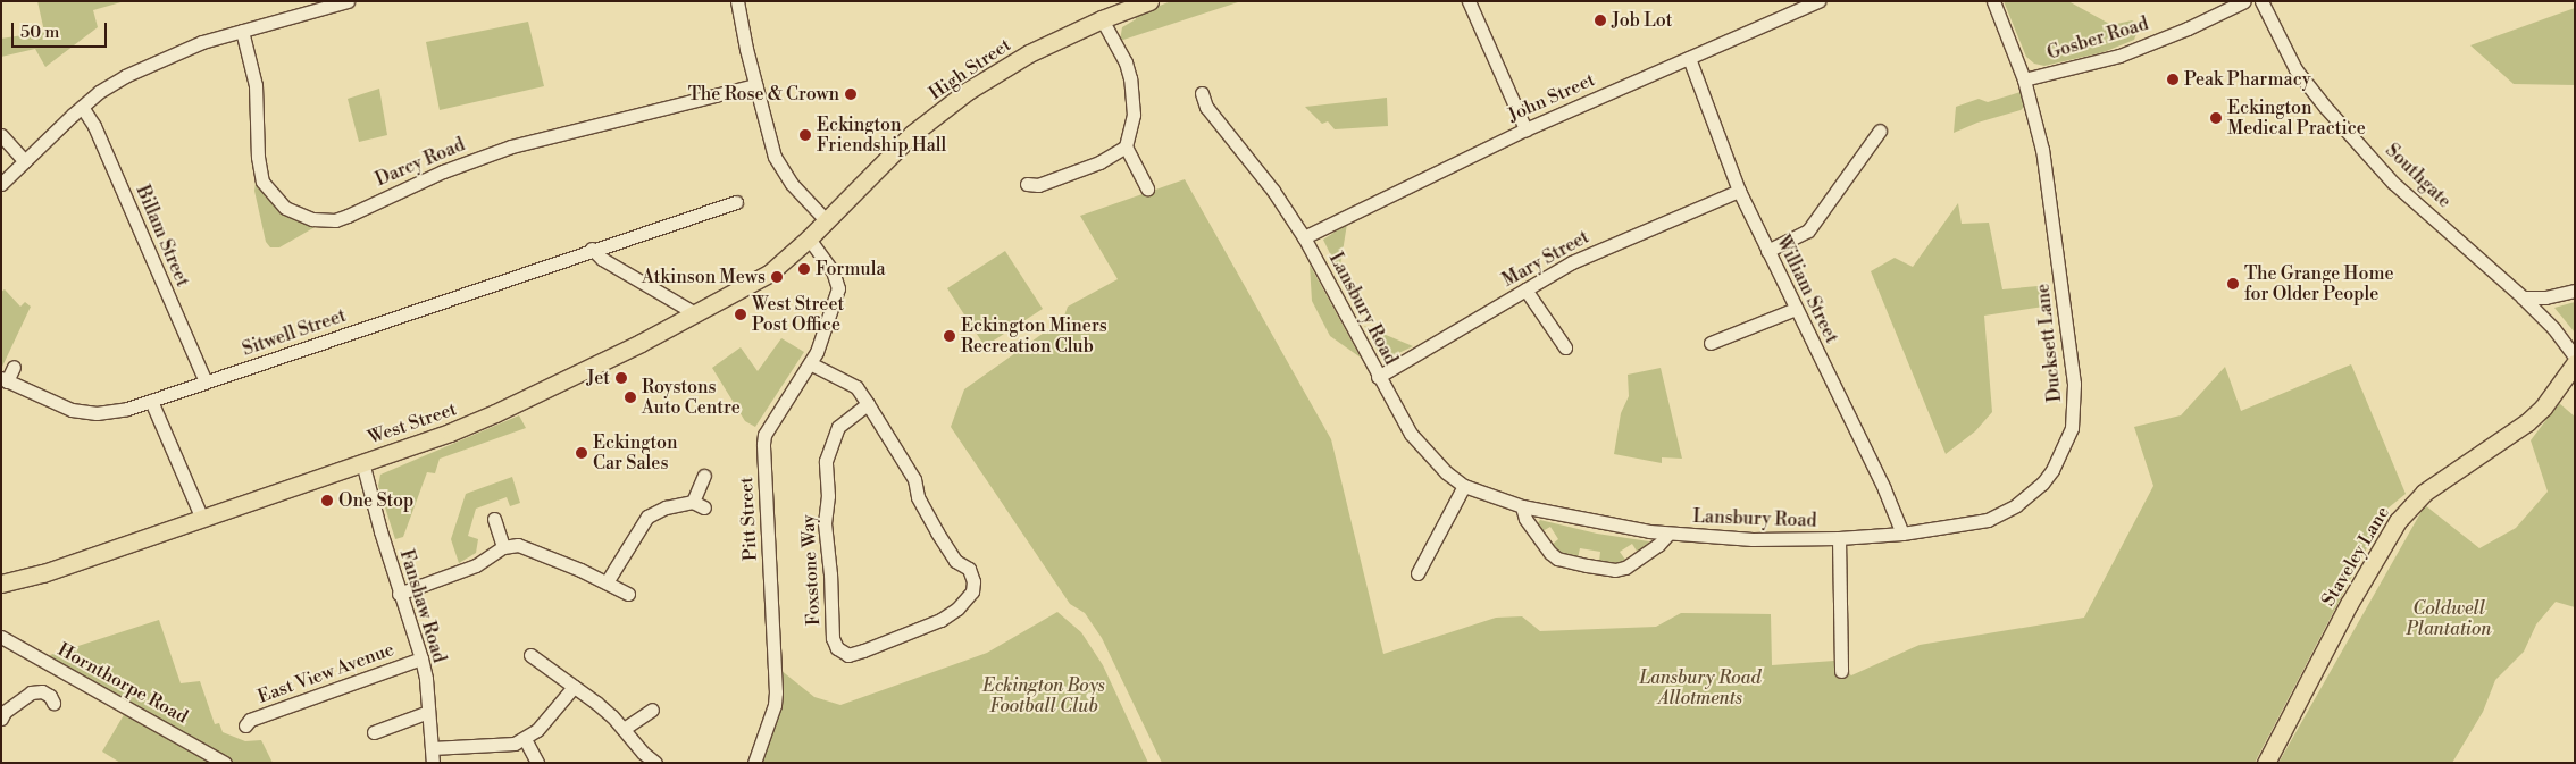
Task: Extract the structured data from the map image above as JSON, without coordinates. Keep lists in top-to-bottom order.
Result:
{
  "streets": {
    "main road": ["High Street", "West Street", "Staveley Lane"],
    "street": [
      "Gosber Road",
      "John Street",
      "Darcy Road",
      "Southgate",
      "Billam Street",
      "Mary Street",
      "William Street",
      "Lansbury Road",
      "Sitwell Street",
      "Ducksett Lane",
      "Pitt Street",
      "Foxstone Way",
      "Fanshaw Road",
      "East View Avenue",
      "Hornthorpe Road"
    ]
  },
  "crossings": [
    ["Gosber Road", "Ducksett Lane"],
    ["High Street", "West Street"],
    ["High Street", "Pitt Street"],
    ["John Street", "William Street"],
    ["John Street", "Lansbury Road"],
    ["Billam Street", "Sitwell Street"],
    ["Mary Street", "William Street"],
    ["Mary Street", "Lansbury Road"],
    ["William Street", "Ducksett Lane"],
    ["Lansbury Road", "Ducksett Lane"],
    ["West Street", "Pitt Street"],
    ["West Street", "Fanshaw Road"],
    ["Pitt Street", "Foxstone Way"],
    ["Fanshaw Road", "East View Avenue"]
  ],
  "parks": ["Coldwell Plantation", "Lansbury Road Allotments", "Eckington Boys Football Club"],
  "places": [
    "Job Lot",
    "Peak Pharmacy",
    "The Rose & Crown",
    "Eckington Medical Practice",
    "Eckington Friendship Hall",
    "Formula",
    "Atkinson Mews",
    "The Grange Home for Older People",
    "West Street Post Office",
    "Eckington Miners Recreation Club",
    "Jet",
    "Roystons Auto Centre",
    "Eckington Car Sales",
    "One Stop"
  ],
  "scale_bar": "50 m"
}
